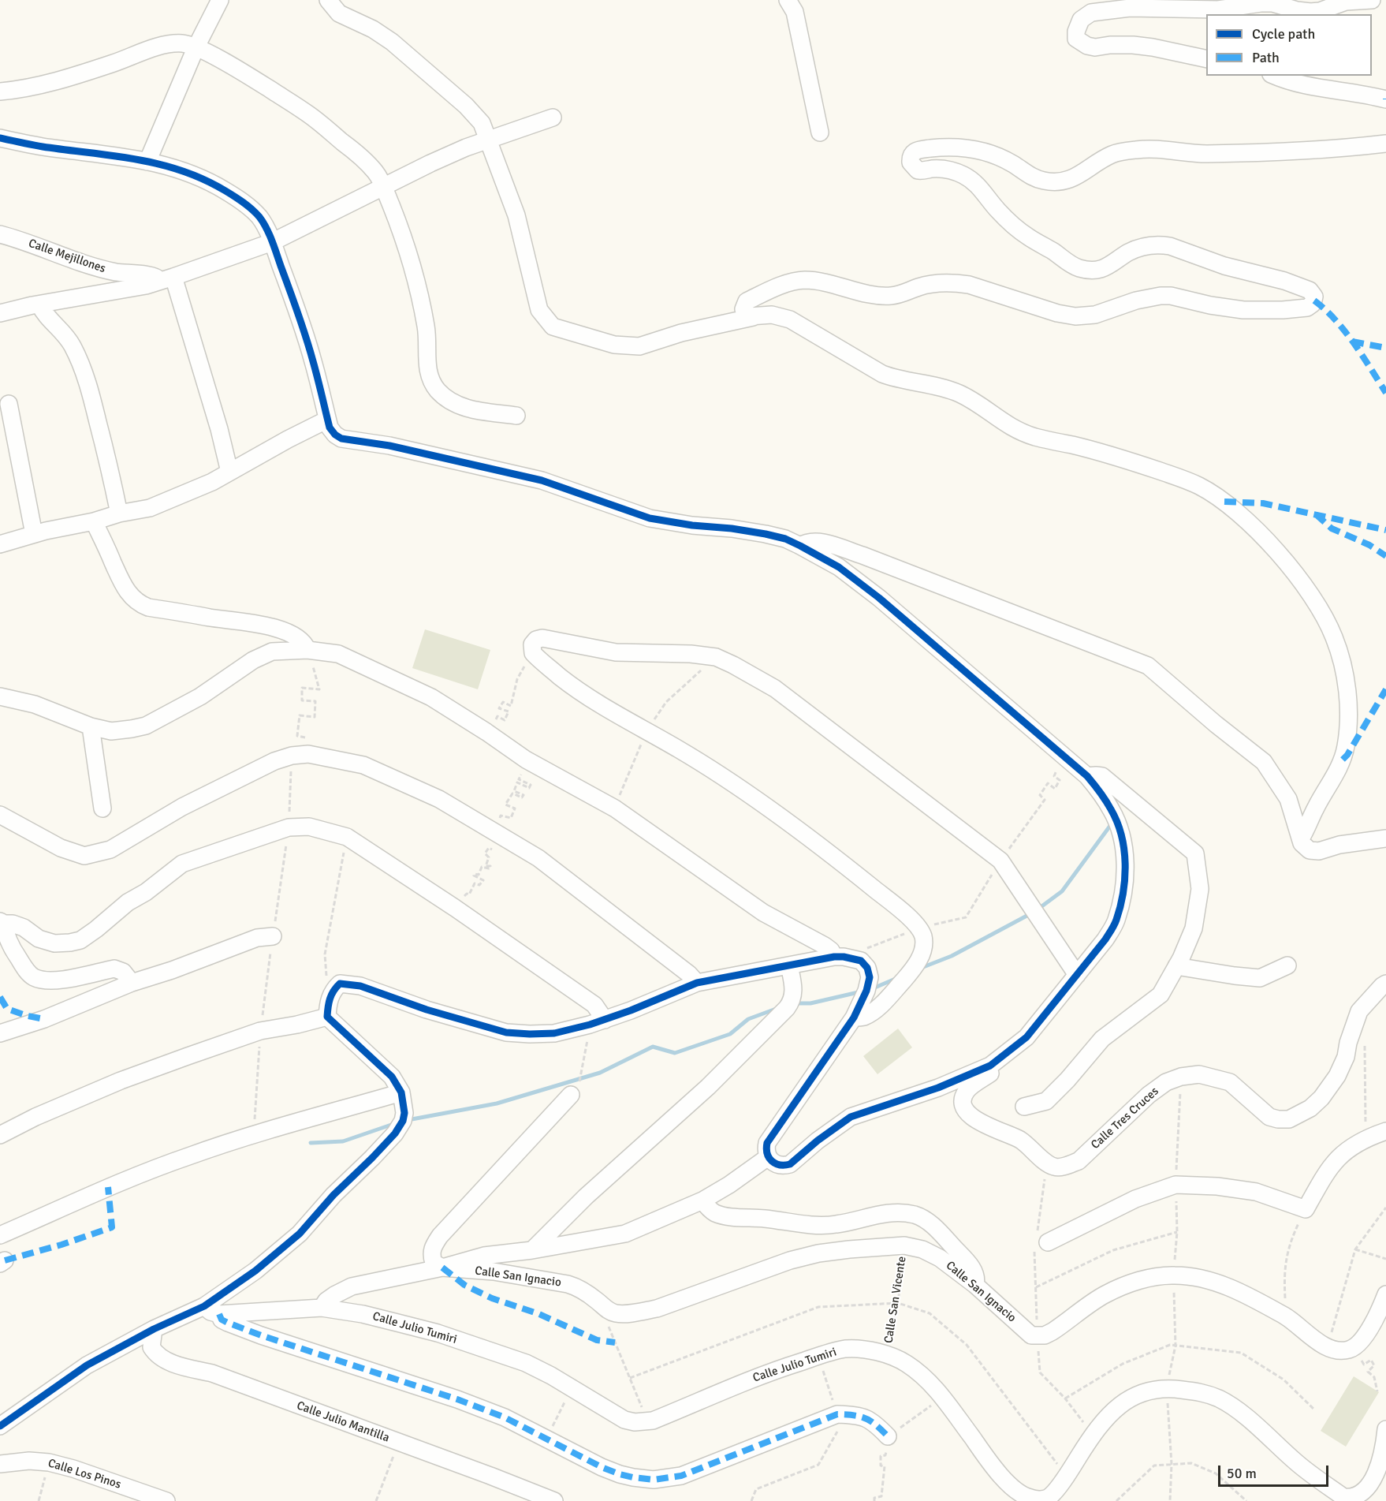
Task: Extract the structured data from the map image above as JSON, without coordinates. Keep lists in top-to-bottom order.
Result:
{
  "streets": {
    "street": [
      "Calle Mejillones",
      "Calle Tres Cruces",
      "Calle San Ignacio",
      "Calle Julio Tumiri",
      "Calle Julio Mantilla",
      "Calle Los Pinos"
    ],
    "path": ["Calle San Vicente"]
  },
  "crossings": [
    ["Calle San Ignacio", "Calle San Vicente"],
    ["Calle San Vicente", "Calle Julio Tumiri"]
  ],
  "legend": ["Cycle path", "Path"],
  "scale_bar": "50 m"
}
